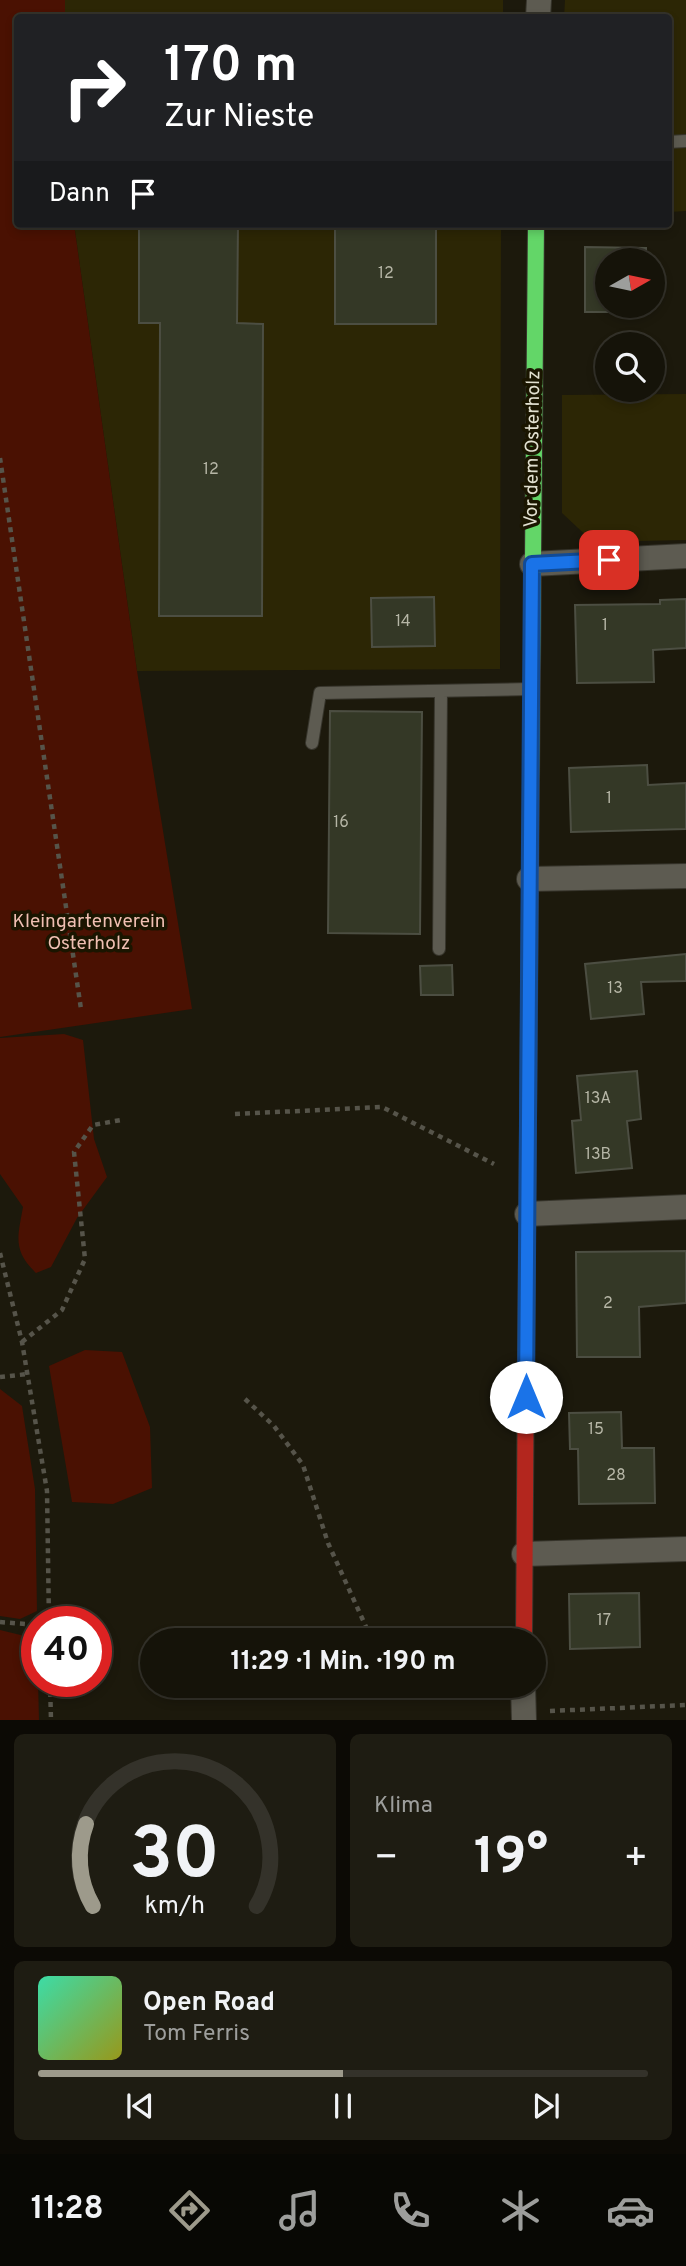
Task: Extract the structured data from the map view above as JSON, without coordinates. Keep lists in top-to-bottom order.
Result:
{
  "streets": {
    "street": ["Vor dem Osterholz"]
  },
  "parks": ["Kleingartenverein Osterholz"],
  "house_numbers": [
    "12",
    "12",
    "14",
    "1",
    "1",
    "16",
    "13",
    "13A",
    "13B",
    "2",
    "15",
    "28",
    "17"
  ],
  "north": "right",
  "page": {
    "turn": ["170 m", "Zur Nieste"],
    "then": "Dann",
    "limit": "40",
    "trip": "11:29 · 1 Min. · 190 m",
    "tile": "Klima",
    "heat": ["−", "19°", "+"],
    "song": ["Open Road", "Tom Ferris"],
    "tabs": "11:28",
    "gauge": ["30", "km/h"]
  }
}
